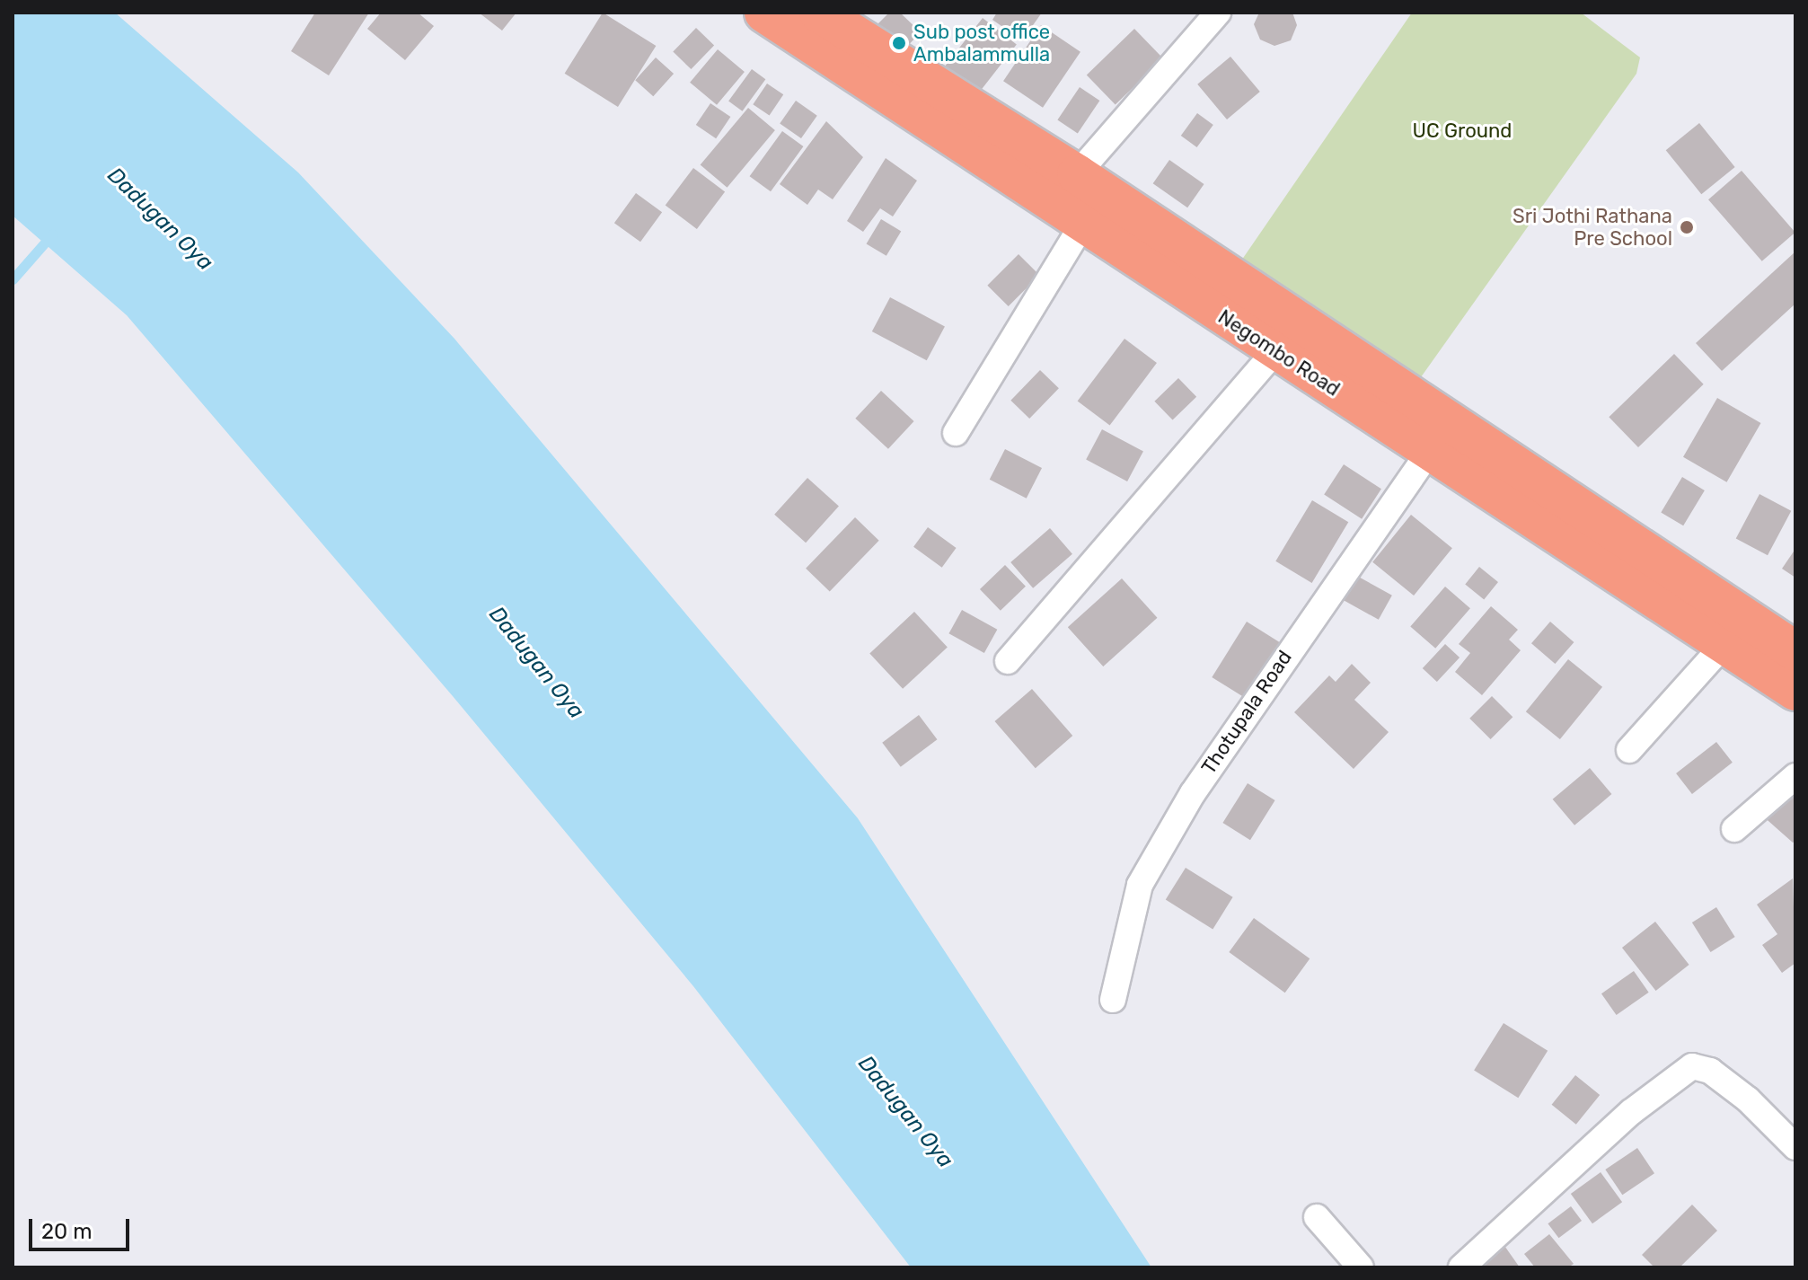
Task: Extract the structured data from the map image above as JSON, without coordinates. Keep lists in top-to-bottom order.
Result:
{
  "streets": {
    "highway": ["Negombo Road"],
    "street": ["Thotupala Road"]
  },
  "crossings": [
    ["Negombo Road", "Thotupala Road"]
  ],
  "water": ["Dadugan Oya"],
  "parks": ["UC Ground"],
  "places": ["Sub post office Ambalammulla", "Sri Jothi Rathana Pre School"],
  "scale_bar": "20 m"
}
